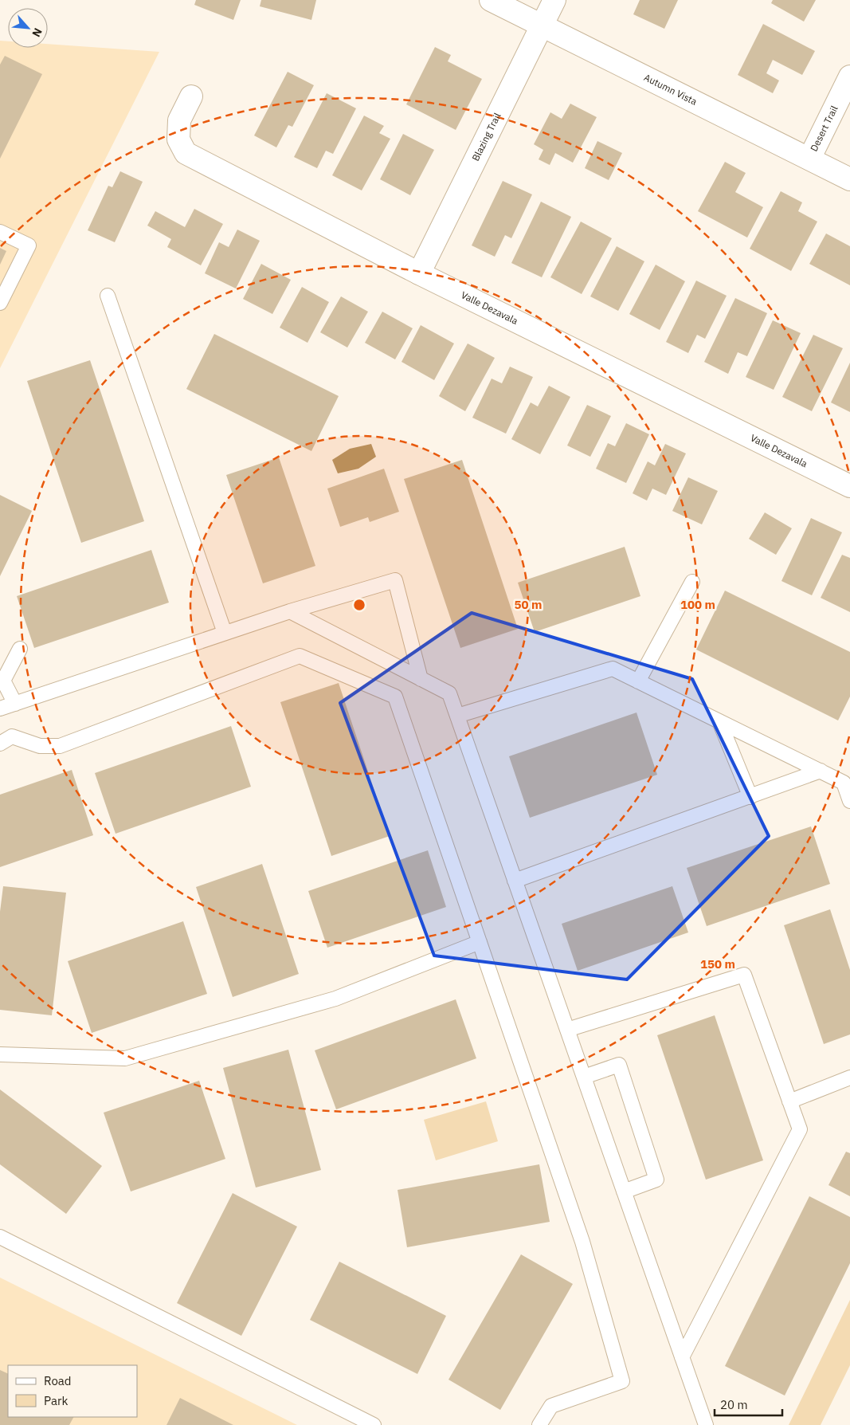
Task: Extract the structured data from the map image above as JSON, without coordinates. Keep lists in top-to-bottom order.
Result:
{
  "streets": {
    "street": [
      "Autumn Vista",
      "Desert Trail",
      "Blazing Trail",
      "Valle Dezavala"
    ]
  },
  "crossings": [
    ["Autumn Vista", "Desert Trail"],
    ["Autumn Vista", "Blazing Trail"],
    ["Blazing Trail", "Valle Dezavala"]
  ],
  "legend": ["Road", "Park"],
  "scale_bar": "20 m",
  "north": "bottom right",
  "rings": ["50 m", "100 m", "150 m"]
}
